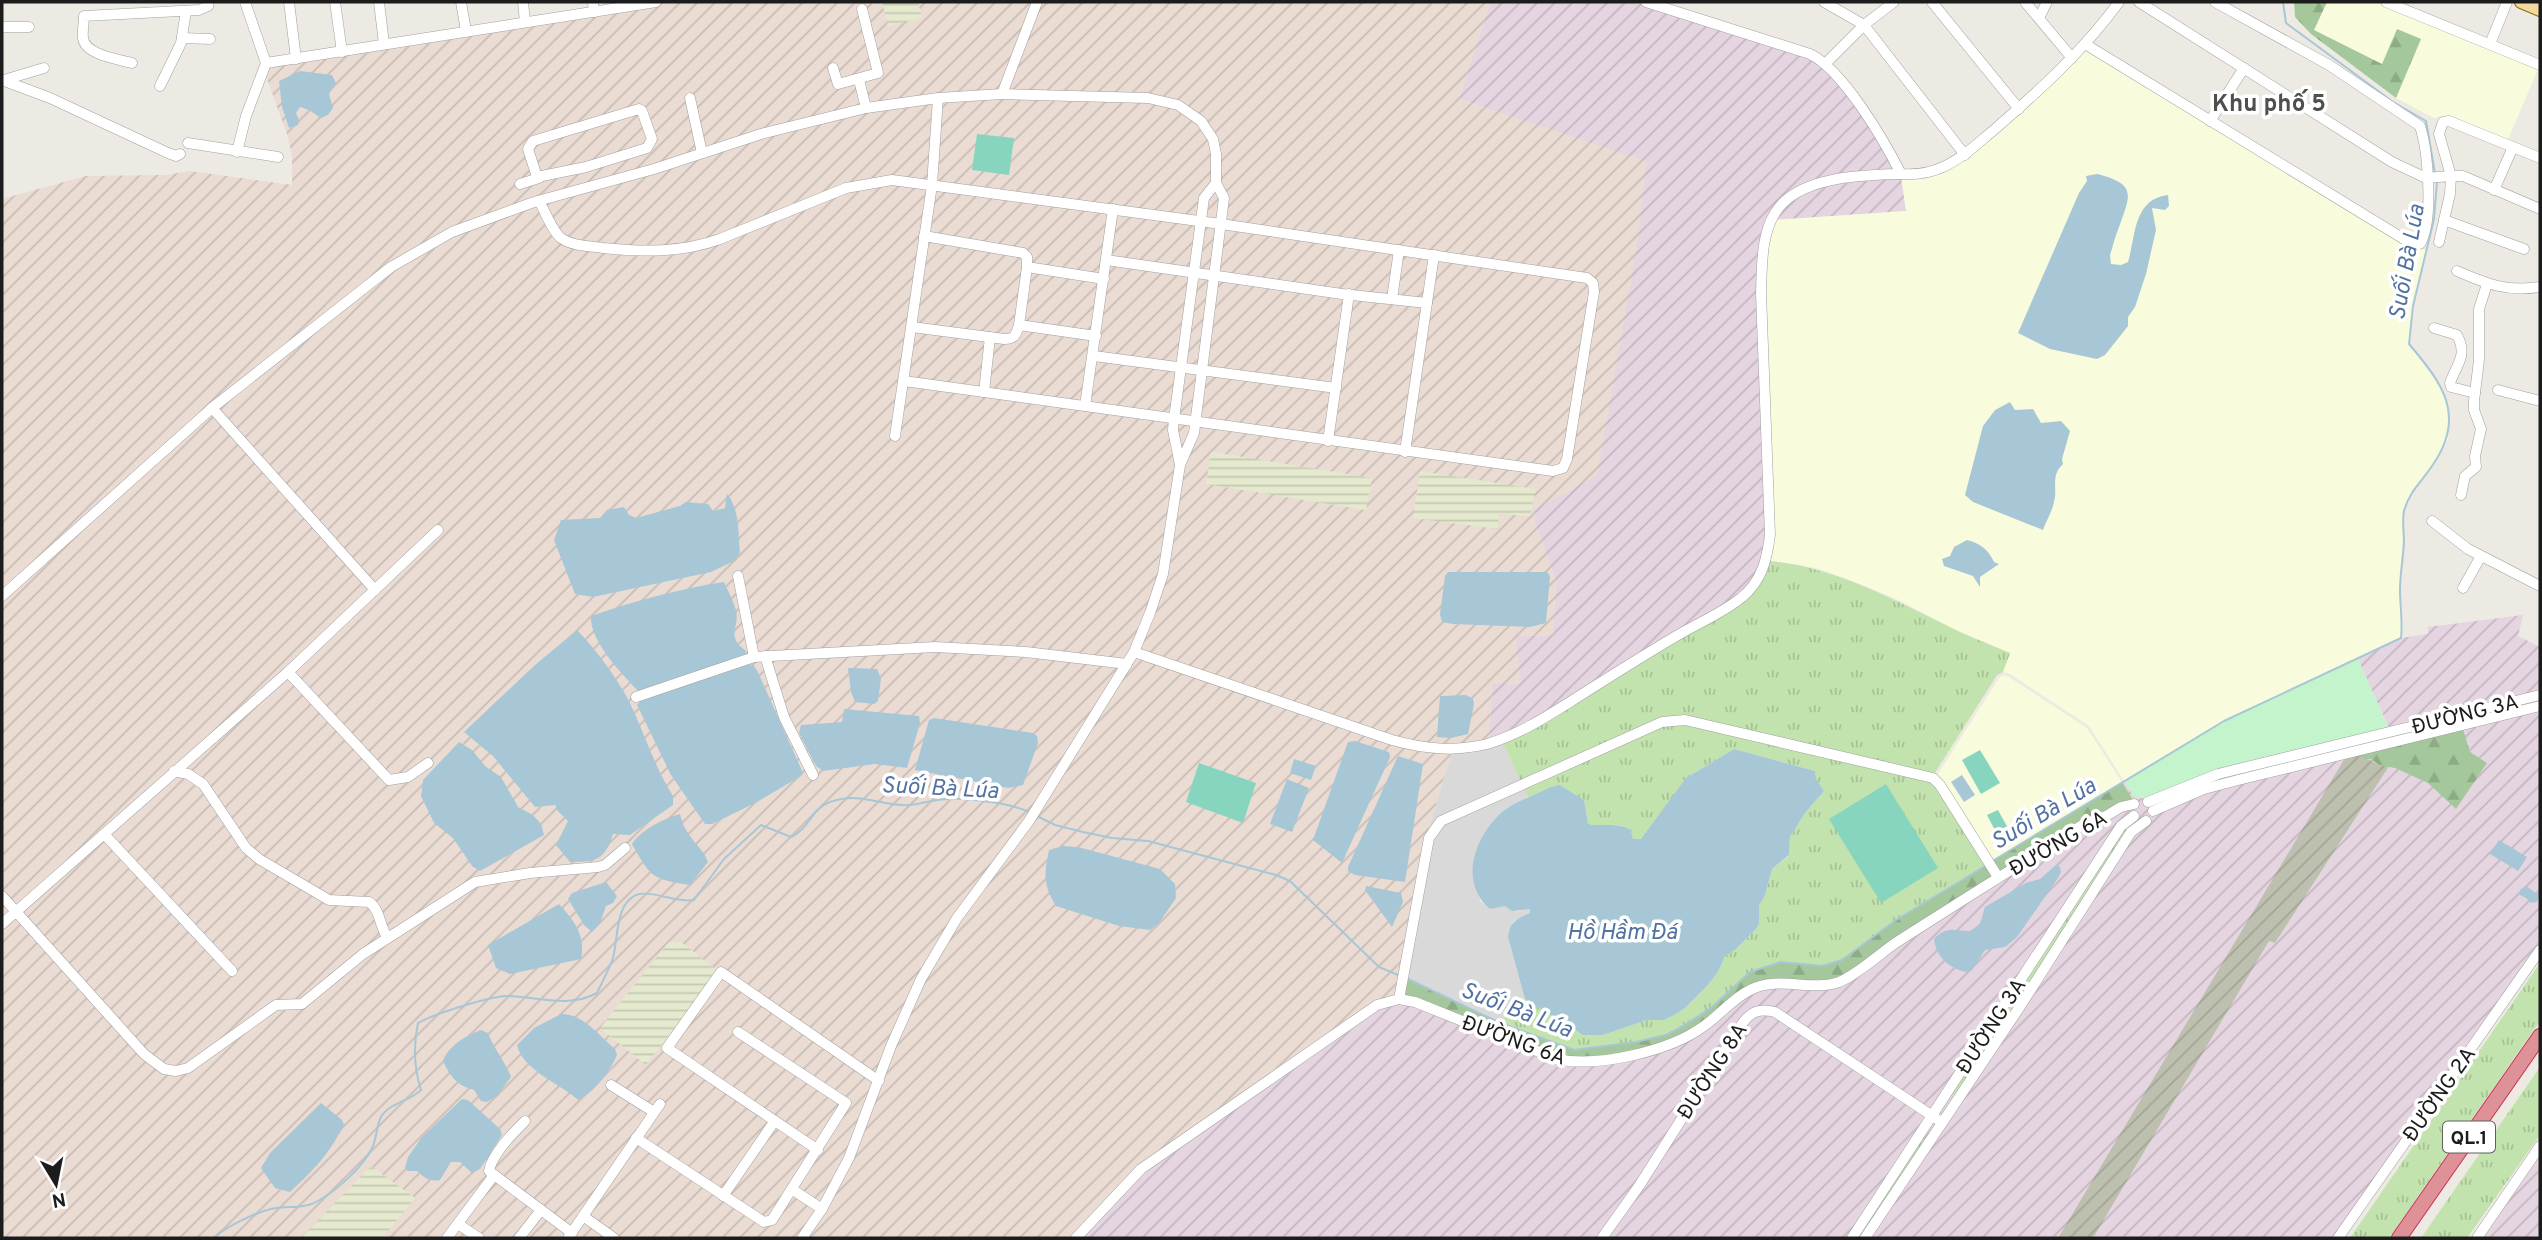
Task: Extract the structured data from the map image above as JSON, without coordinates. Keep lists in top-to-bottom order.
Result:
{
  "streets": {
    "highway": ["QL.1"],
    "street": [
      "ĐƯỜNG 3A",
      "ĐƯỜNG 6A",
      "ĐƯỜNG 8A",
      "ĐƯỜNG 2A"
    ]
  },
  "crossings": [
    ["ĐƯỜNG 3A", "ĐƯỜNG 6A"],
    ["ĐƯỜNG 3A", "ĐƯỜNG 8A"]
  ],
  "districts": ["Khu phố 5"],
  "water": ["Suối Bà Lúa", "Hồ Hầm Đá"],
  "north": "bottom"
}
